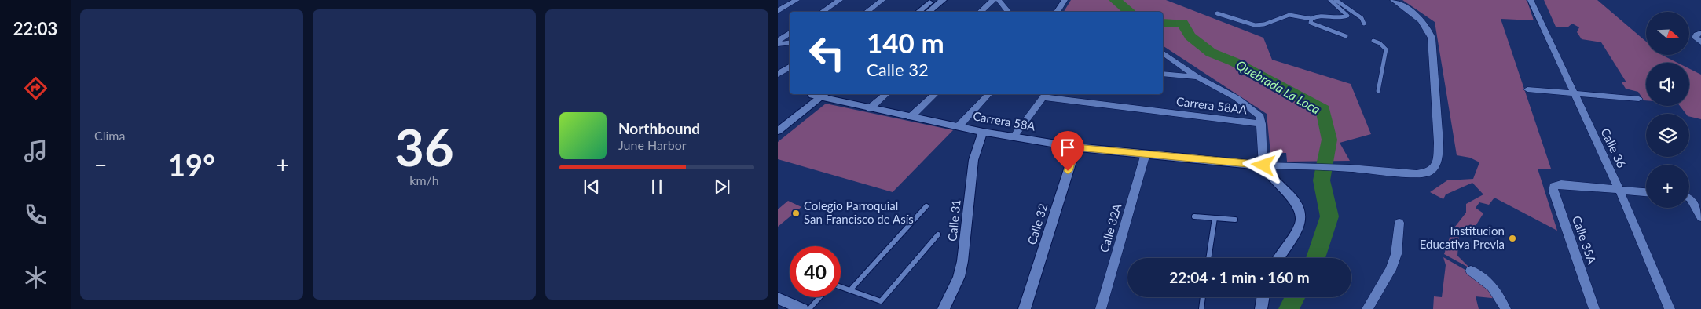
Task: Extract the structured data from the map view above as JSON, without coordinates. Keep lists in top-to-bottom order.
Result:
{
  "streets": {
    "street": [
      "Carrera 58AA",
      "Carrera 58A",
      "Calle 36",
      "Calle 31",
      "Calle 32",
      "Calle 32A",
      "Calle 35A"
    ]
  },
  "crossings": [
    ["Carrera 58A", "Calle 31"],
    ["Carrera 58A", "Calle 32"],
    ["Carrera 58A", "Calle 32A"],
    ["Calle 36", "Calle 35A"]
  ],
  "water": ["Quebrada La Loca"],
  "places": ["Colegio Parroquial San Francisco de Asís", "Institucion Educativa Previa"],
  "north": "right",
  "page": {
    "tabs": "22:03",
    "tile": [
      "Clima",
      ["36", "km/h"]
    ],
    "map_buttons": "+",
    "turn": ["140 m", "Calle 32"],
    "song": ["Northbound", "June Harbor"],
    "heat": ["−", "19°", "+"],
    "limit": "40",
    "trip": "22:04 · 1 min · 160 m"
  }
}
